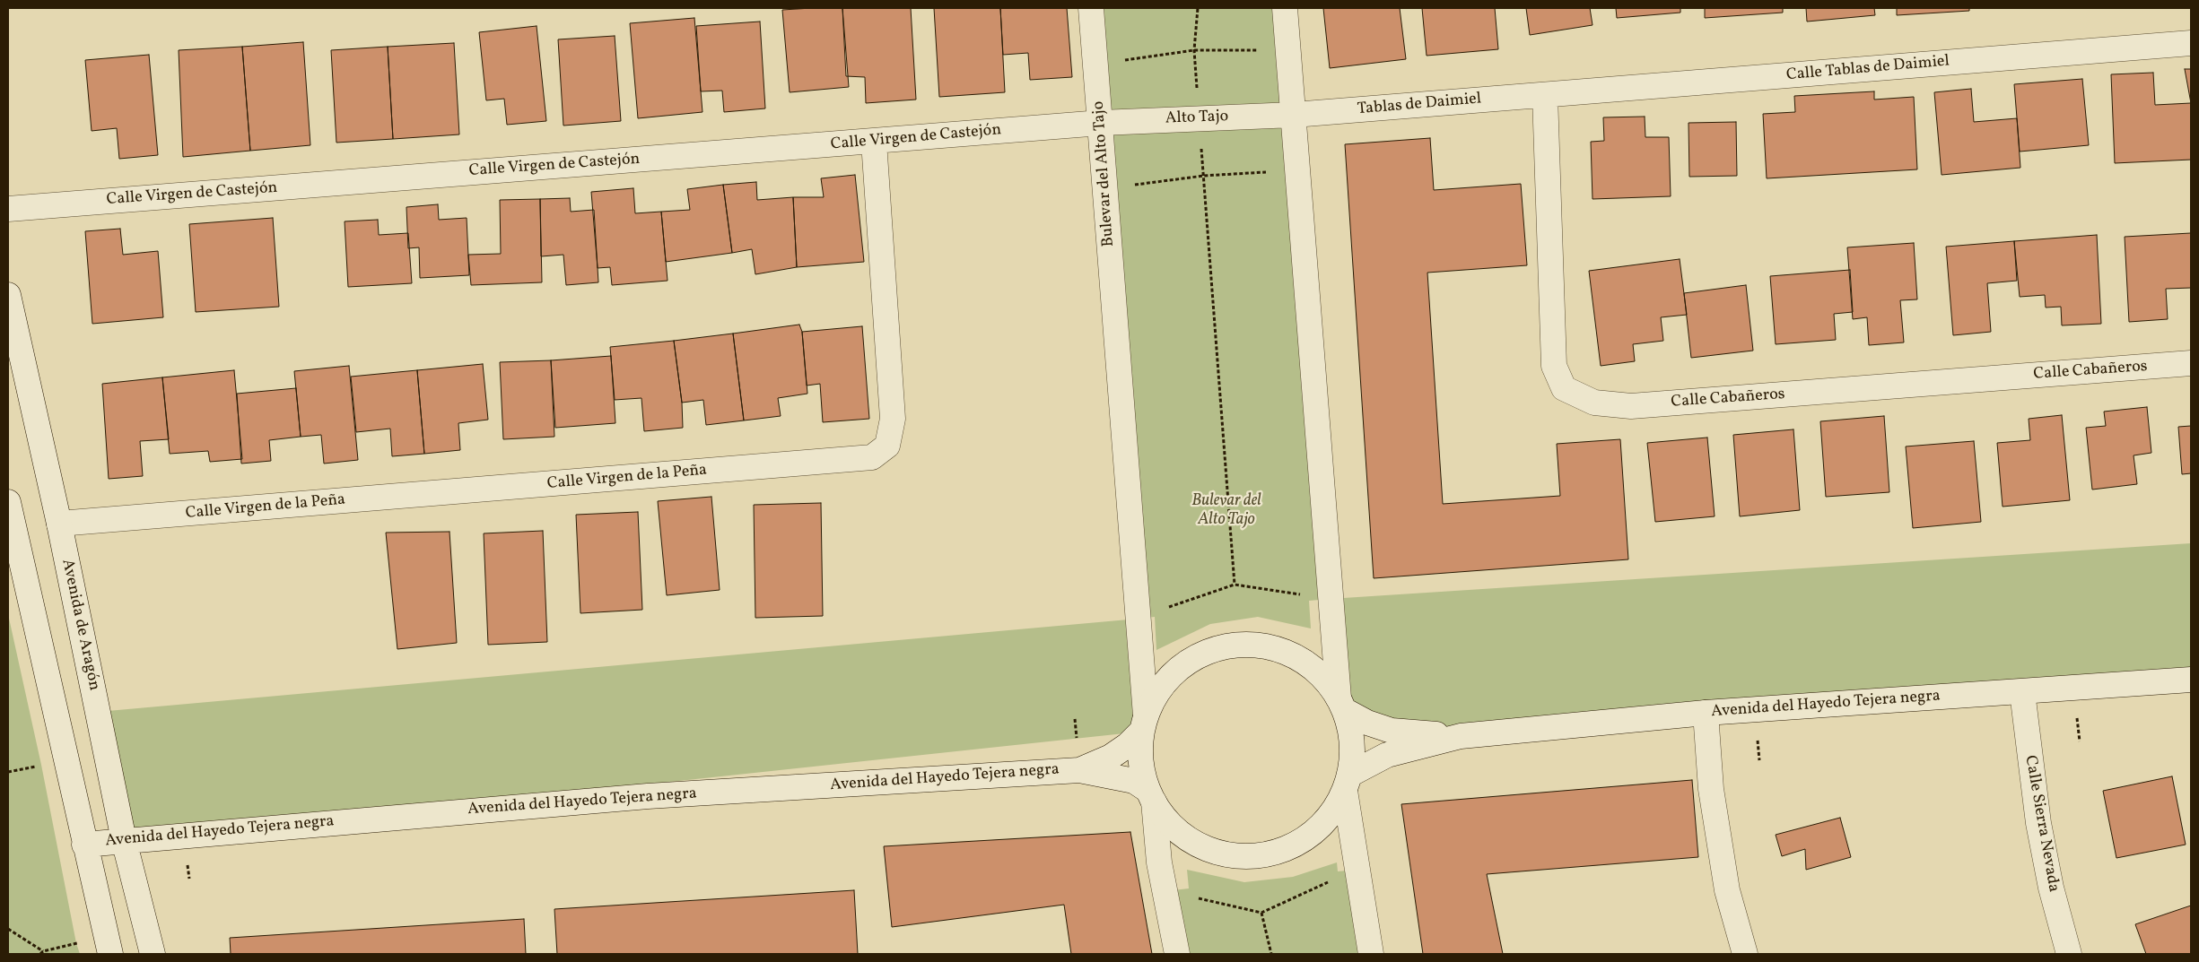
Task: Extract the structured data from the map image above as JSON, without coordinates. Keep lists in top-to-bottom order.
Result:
{
  "streets": {
    "street": [
      "Calle Tablas de Daimiel",
      "Tablas de Daimiel",
      "Alto Tajo",
      "Calle Virgen de Castejón",
      "Bulevar del Alto Tajo",
      "Calle Cabañeros",
      "Calle Virgen de la Peña",
      "Avenida de Aragón",
      "Avenida del Hayedo Tejera negra",
      "Calle Sierra Nevada"
    ]
  },
  "crossings": [
    ["Calle Tablas de Daimiel", "Tablas de Daimiel"],
    ["Calle Tablas de Daimiel", "Calle Cabañeros"],
    ["Tablas de Daimiel", "Alto Tajo"],
    ["Tablas de Daimiel", "Calle Cabañeros"],
    ["Alto Tajo", "Calle Virgen de Castejón"],
    ["Alto Tajo", "Bulevar del Alto Tajo"],
    ["Calle Virgen de Castejón", "Bulevar del Alto Tajo"],
    ["Calle Virgen de Castejón", "Calle Virgen de la Peña"],
    ["Bulevar del Alto Tajo", "Avenida del Hayedo Tejera negra"],
    ["Calle Virgen de la Peña", "Avenida de Aragón"],
    ["Avenida de Aragón", "Avenida del Hayedo Tejera negra"],
    ["Avenida del Hayedo Tejera negra", "Calle Sierra Nevada"]
  ],
  "parks": ["Bulevar del Alto Tajo"]
}
